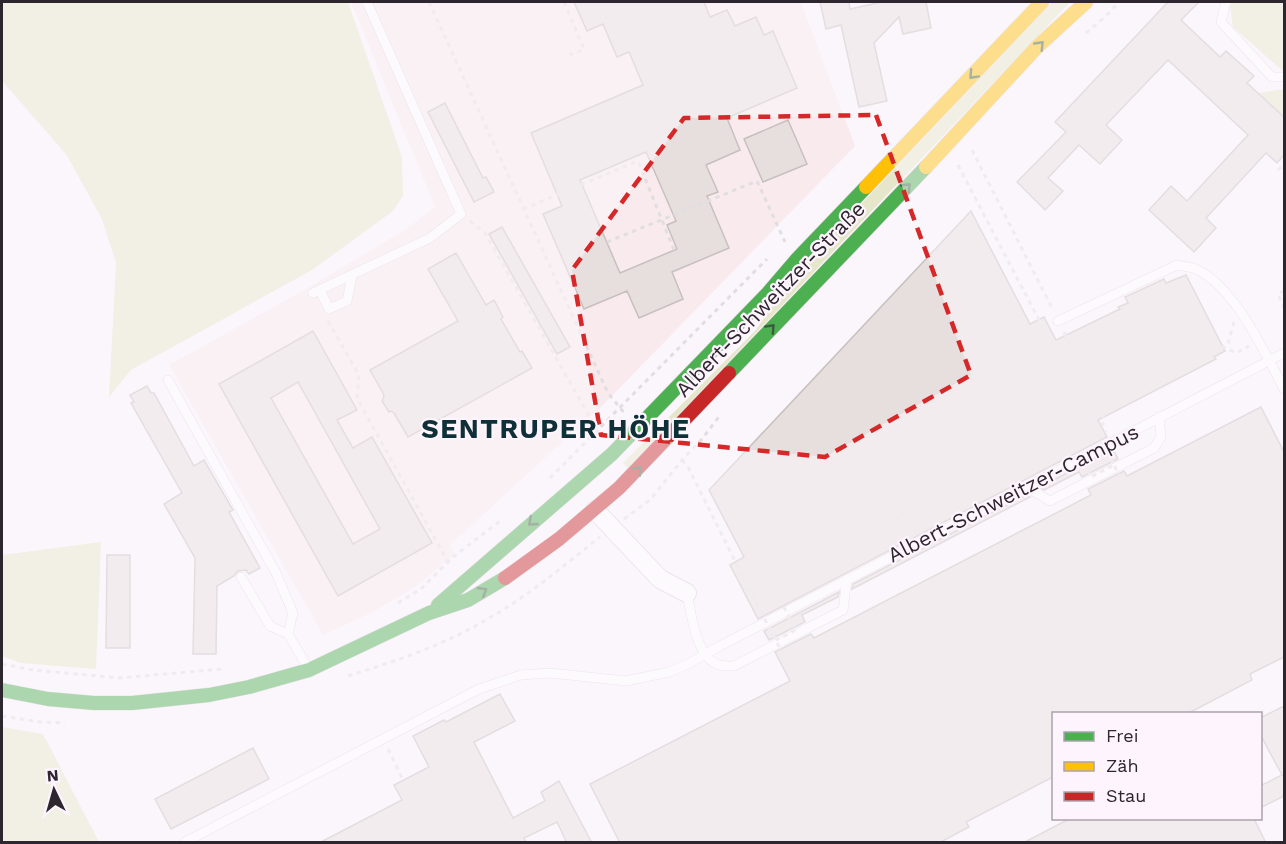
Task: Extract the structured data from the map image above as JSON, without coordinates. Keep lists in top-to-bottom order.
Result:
{
  "streets": {
    "street": ["Albert-Schweitzer-Straße"],
    "lane": ["Albert-Schweitzer-Campus"]
  },
  "districts": ["SENTRUPER HÖHE"],
  "legend": ["Frei", "Zäh", "Stau"],
  "north": "top"
}
